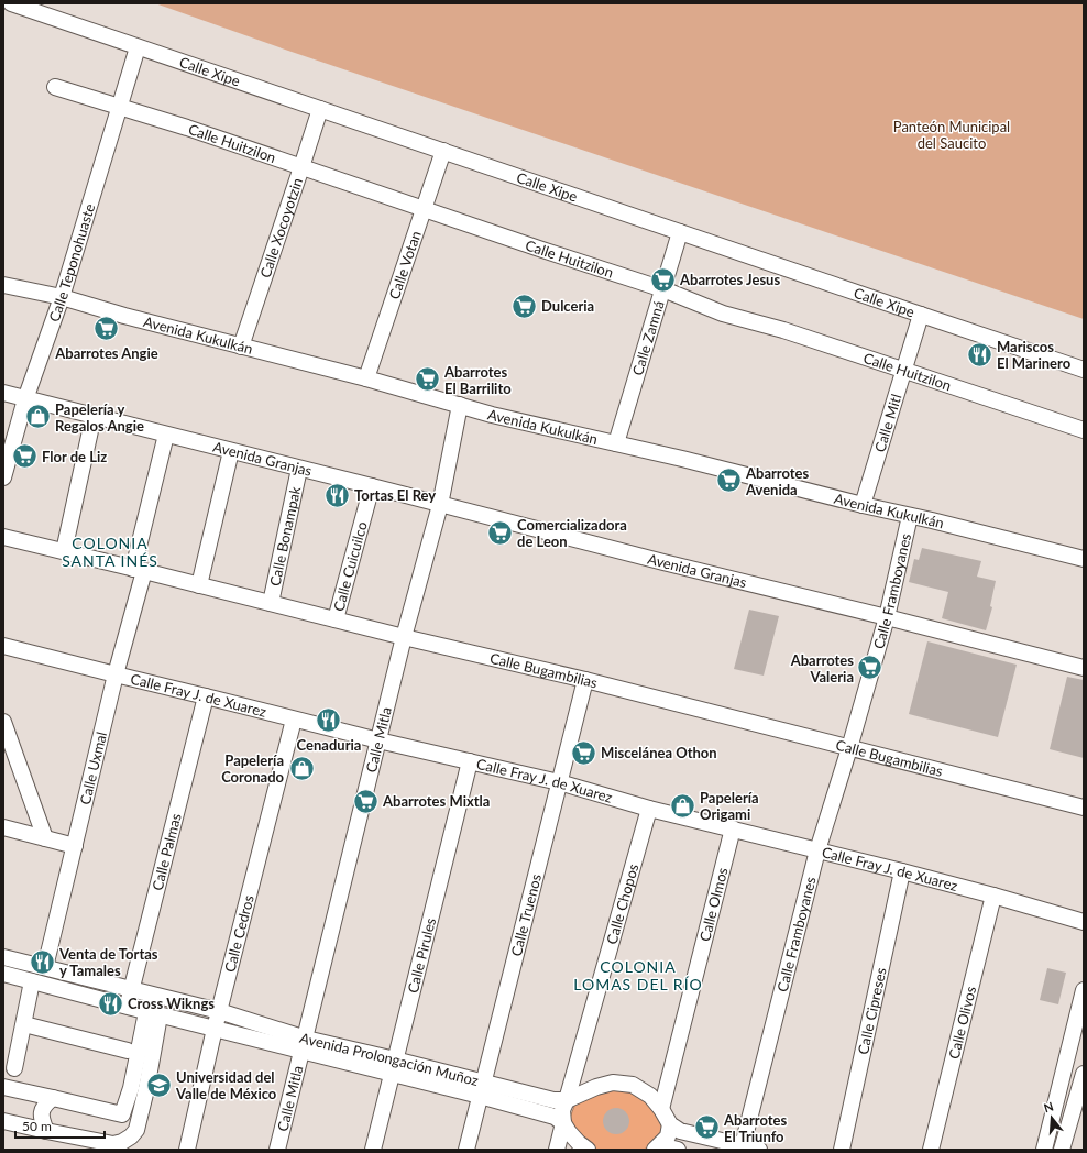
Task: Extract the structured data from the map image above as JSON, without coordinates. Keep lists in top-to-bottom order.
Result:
{
  "streets": {
    "street": [
      "Calle Xipe",
      "Calle Huitzilon",
      "Calle Xocoyotzin",
      "Calle Teponohuaste",
      "Calle Votan",
      "Avenida Kukulkán",
      "Calle Zamná",
      "Calle Mitl",
      "Avenida Granjas",
      "Calle Bonampak",
      "Calle Cuicuilco",
      "Calle Framboyanes",
      "Calle Bugambilias",
      "Calle Fray J. de Xuarez",
      "Calle Mitla",
      "Calle Uxmal",
      "Calle Palmas",
      "Calle Chopos",
      "Calle Olmos",
      "Calle Truenos",
      "Calle Cedros",
      "Calle Pirules",
      "Calle Cipreses",
      "Calle Olivos",
      "Avenida Prolongación Muñoz"
    ]
  },
  "crossings": [
    ["Calle Xipe", "Calle Xocoyotzin"],
    ["Calle Xipe", "Calle Teponohuaste"],
    ["Calle Xipe", "Calle Votan"],
    ["Calle Xipe", "Calle Zamná"],
    ["Calle Xipe", "Calle Mitl"],
    ["Calle Huitzilon", "Calle Xocoyotzin"],
    ["Calle Huitzilon", "Calle Teponohuaste"],
    ["Calle Huitzilon", "Calle Votan"],
    ["Calle Huitzilon", "Calle Zamná"],
    ["Calle Huitzilon", "Calle Mitl"],
    ["Calle Xocoyotzin", "Avenida Kukulkán"],
    ["Calle Teponohuaste", "Avenida Kukulkán"],
    ["Calle Teponohuaste", "Avenida Granjas"],
    ["Calle Votan", "Avenida Kukulkán"],
    ["Avenida Kukulkán", "Calle Zamná"],
    ["Avenida Kukulkán", "Calle Mitl"],
    ["Avenida Kukulkán", "Calle Framboyanes"],
    ["Avenida Kukulkán", "Calle Mitla"],
    ["Avenida Granjas", "Calle Bonampak"],
    ["Avenida Granjas", "Calle Cuicuilco"],
    ["Avenida Granjas", "Calle Framboyanes"],
    ["Avenida Granjas", "Calle Mitla"],
    ["Avenida Granjas", "Calle Uxmal"],
    ["Calle Bonampak", "Calle Bugambilias"],
    ["Calle Cuicuilco", "Calle Bugambilias"],
    ["Calle Framboyanes", "Calle Bugambilias"],
    ["Calle Framboyanes", "Calle Fray J. de Xuarez"],
    ["Calle Bugambilias", "Calle Mitla"],
    ["Calle Bugambilias", "Calle Uxmal"],
    ["Calle Bugambilias", "Calle Truenos"],
    ["Calle Fray J. de Xuarez", "Calle Mitla"],
    ["Calle Fray J. de Xuarez", "Calle Uxmal"],
    ["Calle Fray J. de Xuarez", "Calle Palmas"],
    ["Calle Fray J. de Xuarez", "Calle Chopos"],
    ["Calle Fray J. de Xuarez", "Calle Olmos"],
    ["Calle Fray J. de Xuarez", "Calle Truenos"],
    ["Calle Fray J. de Xuarez", "Calle Cedros"],
    ["Calle Fray J. de Xuarez", "Calle Pirules"],
    ["Calle Fray J. de Xuarez", "Calle Cipreses"],
    ["Calle Fray J. de Xuarez", "Calle Olivos"],
    ["Calle Mitla", "Avenida Prolongación Muñoz"],
    ["Calle Uxmal", "Avenida Prolongación Muñoz"],
    ["Calle Palmas", "Avenida Prolongación Muñoz"],
    ["Calle Chopos", "Avenida Prolongación Muñoz"],
    ["Calle Olmos", "Avenida Prolongación Muñoz"],
    ["Calle Truenos", "Avenida Prolongación Muñoz"],
    ["Calle Cedros", "Avenida Prolongación Muñoz"],
    ["Calle Pirules", "Avenida Prolongación Muñoz"]
  ],
  "districts": ["COLONIA SANTA INÉS", "COLONIA LOMAS DEL RÍO"],
  "parks": ["Panteón Municipal del Saucito"],
  "places": {
    "supermarket": [
      "Abarrotes Jesus",
      "Dulceria",
      "Abarrotes Angie",
      "Abarrotes El Barrilito",
      "Flor de Liz",
      "Abarrotes Avenida",
      "Comercializadora de Leon",
      "Abarrotes Valeria",
      "Miscelánea Othon",
      "Abarrotes Mixtla",
      "Abarrotes El Triunfo"
    ],
    "restaurant": [
      "Mariscos El Marinero",
      "Tortas El Rey",
      "Cenaduria",
      "Venta de Tortas y Tamales",
      "Cross Wikngs"
    ],
    "shop": ["Papelería y Regalos Angie", "Papelería Coronado", "Papelería Origami"],
    "school or university": ["Universidad del Valle de México"]
  },
  "scale_bar": "50 m",
  "north": "top"
}
